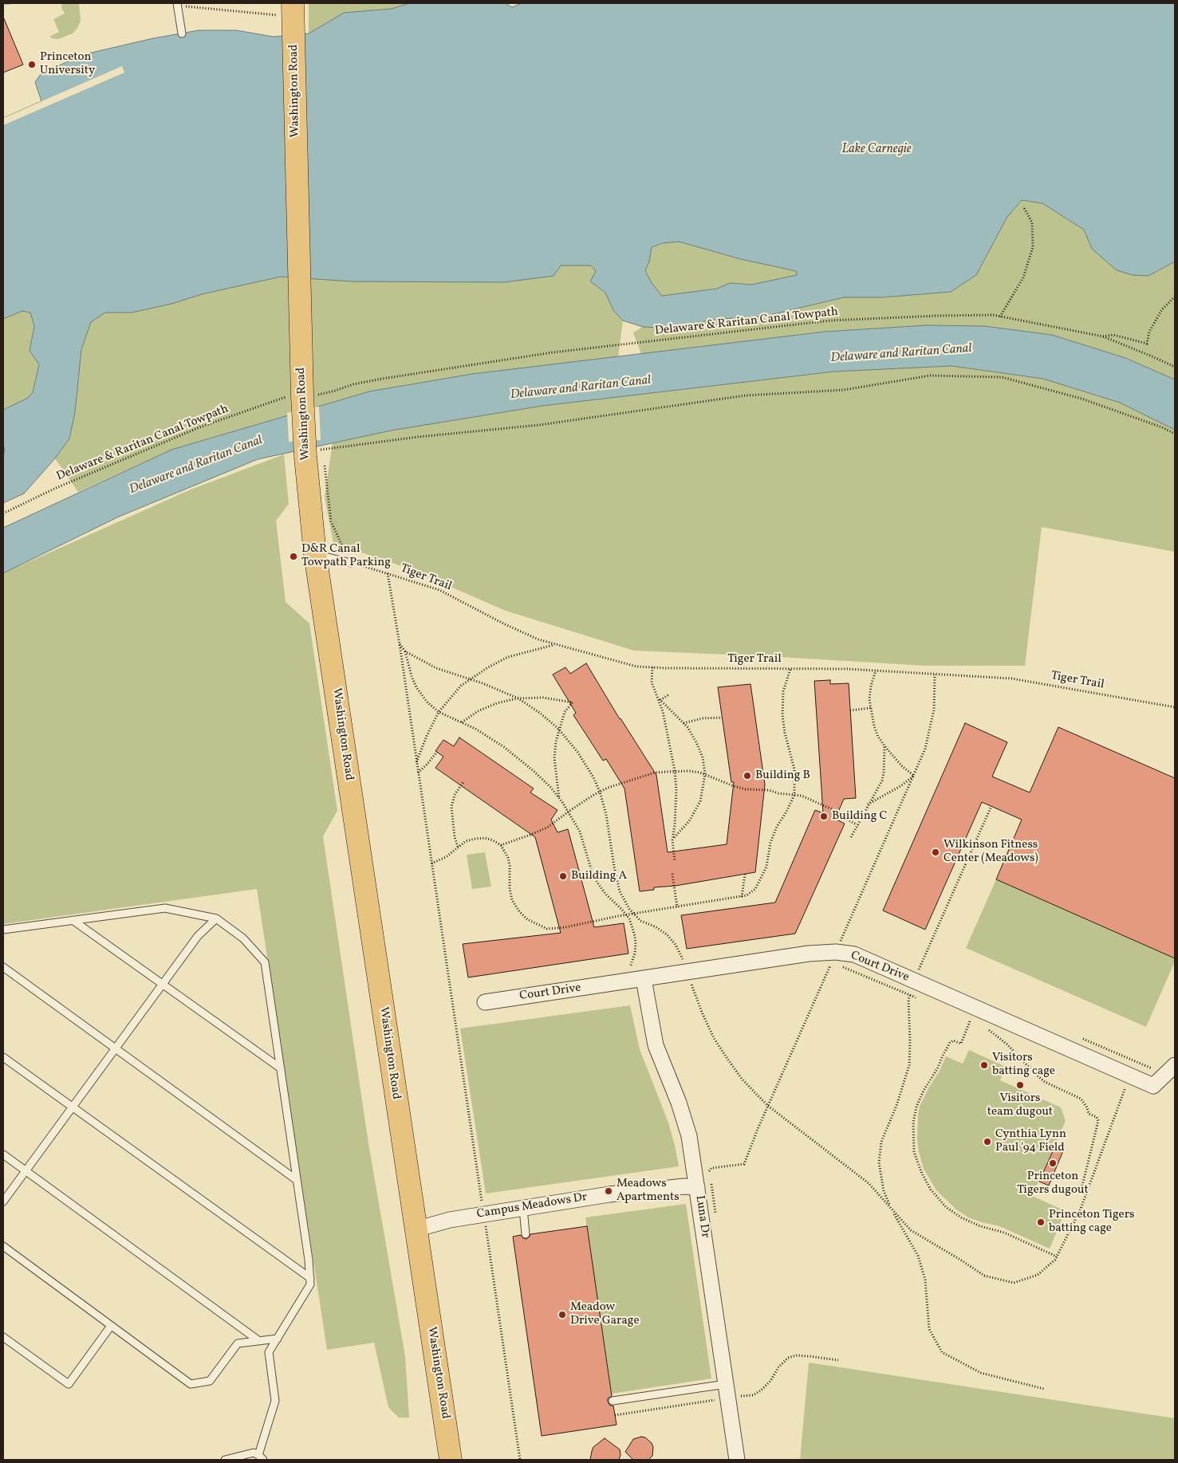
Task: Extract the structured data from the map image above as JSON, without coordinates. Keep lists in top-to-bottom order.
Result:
{
  "streets": {
    "main road": ["Washington Road"],
    "street": ["Court Drive", "Campus Meadows Dr", "Luna Dr"],
    "path": ["Delaware & Raritan Canal Towpath", "Tiger Trail"]
  },
  "crossings": [
    ["Washington Road", "Delaware & Raritan Canal Towpath"],
    ["Washington Road", "Campus Meadows Dr"],
    ["Court Drive", "Luna Dr"],
    ["Campus Meadows Dr", "Luna Dr"]
  ],
  "water": ["Lake Carnegie", "Delaware and Raritan Canal"],
  "places": [
    "Princeton University",
    "D&R Canal Towpath Parking",
    "Building B",
    "Building C",
    "Wilkinson Fitness Center (Meadows)",
    "Building A",
    "Visitors batting cage",
    "Visitors team dugout",
    "Cynthia Lynn Paul '94 Field",
    "Princeton Tigers dugout",
    "Meadows Apartments",
    "Princeton Tigers batting cage",
    "Meadow Drive Garage"
  ]
}
